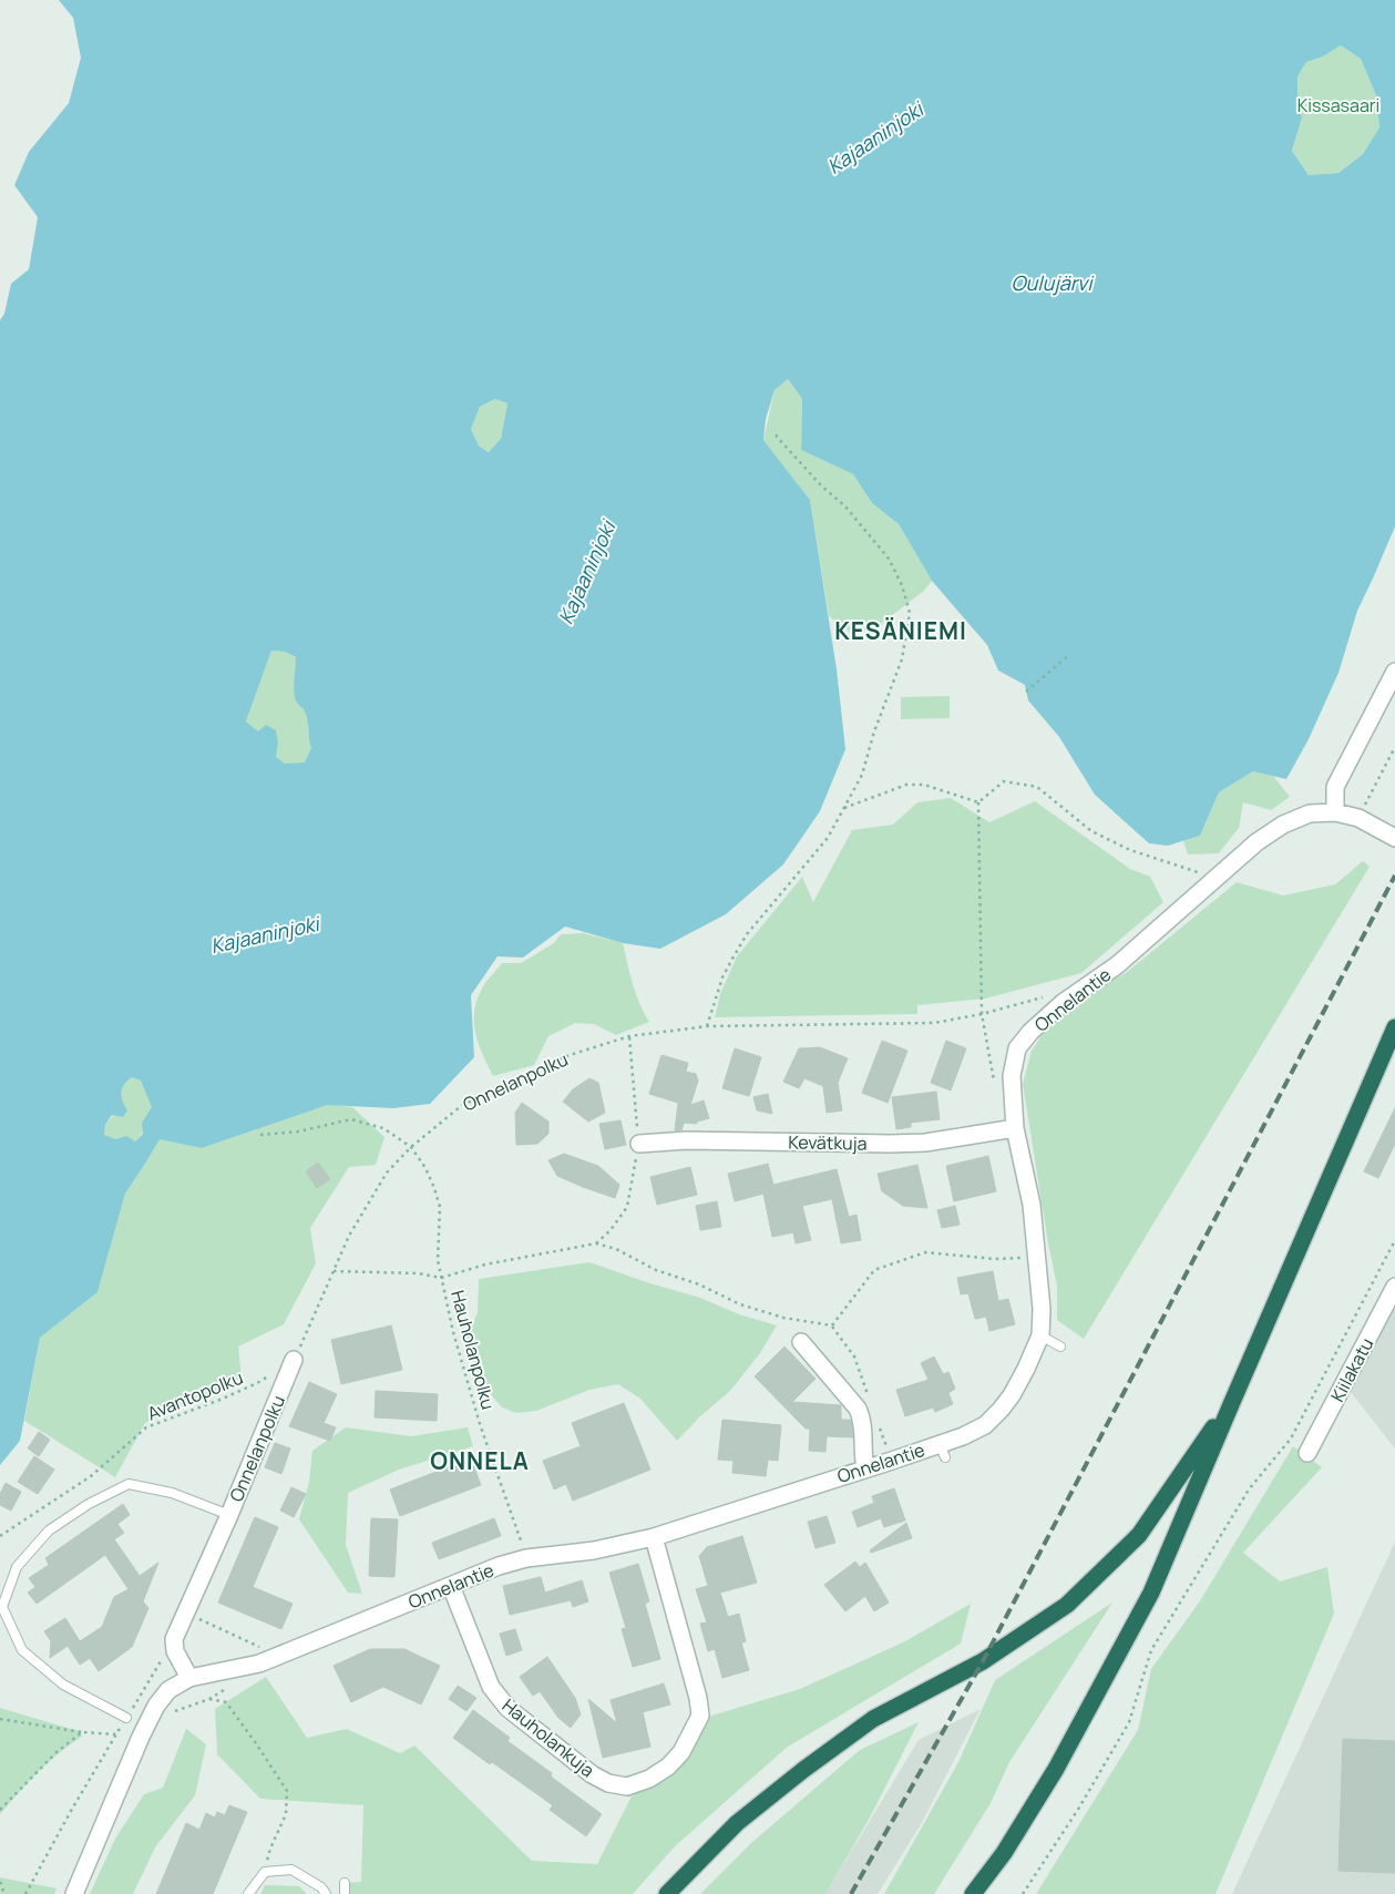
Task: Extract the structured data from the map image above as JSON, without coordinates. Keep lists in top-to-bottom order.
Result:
{
  "streets": {
    "street": [
      "Onnelantie",
      "Onnelanpolku",
      "Kevätkuja",
      "Kiilakatu",
      "Hauholankuja"
    ],
    "path": ["Hauholanpolku", "Avantopolku"]
  },
  "crossings": [
    ["Onnelantie", "Kevätkuja"],
    ["Onnelantie", "Hauholanpolku"],
    ["Onnelantie", "Hauholankuja"],
    ["Onnelanpolku", "Hauholanpolku"],
    ["Onnelanpolku", "Avantopolku"]
  ],
  "districts": ["KESÄNIEMI", "ONNELA"],
  "water": ["Kajaaninjoki", "Oulujärvi"],
  "parks": ["Kissasaari"]
}
